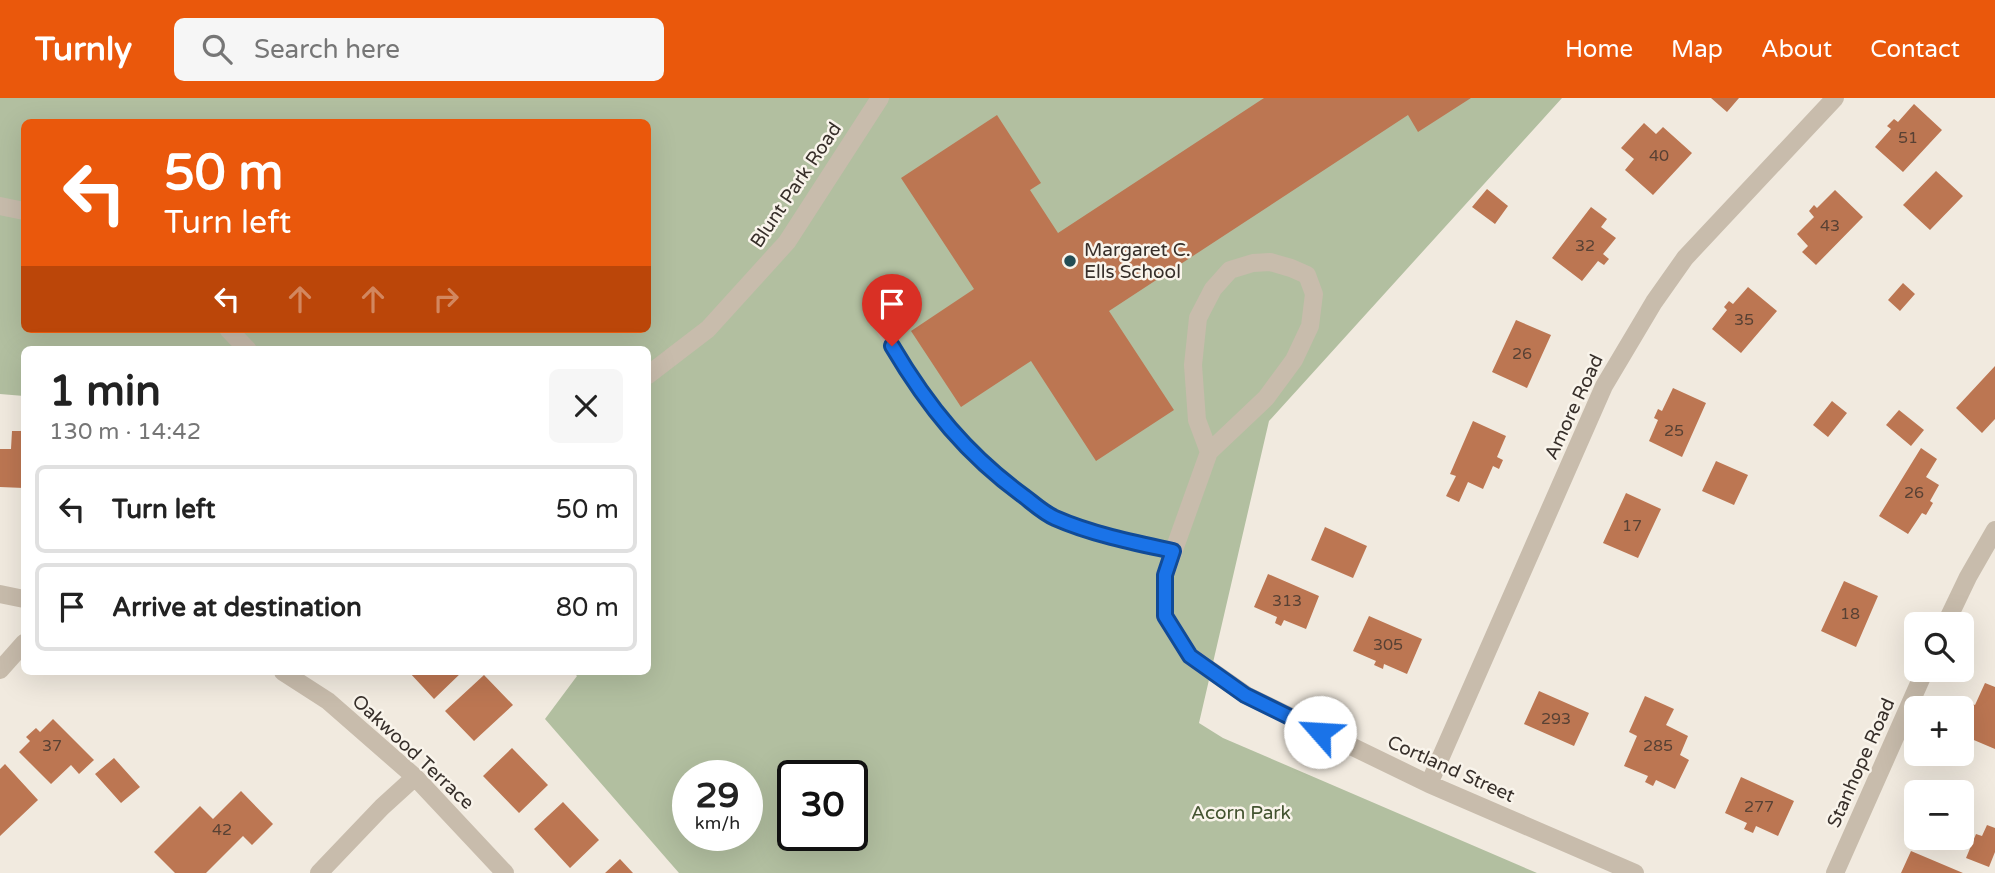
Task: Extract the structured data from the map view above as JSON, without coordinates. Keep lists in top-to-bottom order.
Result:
{
  "streets": {
    "street": [
      "Blunt Park Road",
      "Amore Road",
      "Oakwood Terrace",
      "Stanhope Road",
      "Cortland Street"
    ]
  },
  "crossings": [
    ["Amore Road", "Cortland Street"]
  ],
  "parks": ["Acorn Park"],
  "places": ["Margaret C. Ells School"],
  "house_numbers": [
    "51",
    "40",
    "43",
    "32",
    "35",
    "26",
    "25",
    "26",
    "17",
    "313",
    "18",
    "305",
    "293",
    "37",
    "285",
    "277",
    "42"
  ],
  "page": {
    "header": "Turnly",
    "search": "Search here",
    "nav": [
      "Home",
      "Map",
      "About",
      "Contact"
    ],
    "turn": ["50 m", "Turn left"],
    "heading": ["1 min", "130 m · 14:42"],
    "list": [
      {
        "name": "Turn left",
        "value": "50 m"
      },
      {
        "name": "Arrive at destination",
        "value": "80 m"
      }
    ],
    "map_buttons": ["+", "−"],
    "speed": "29 km/h",
    "limit": "30"
  }
}
